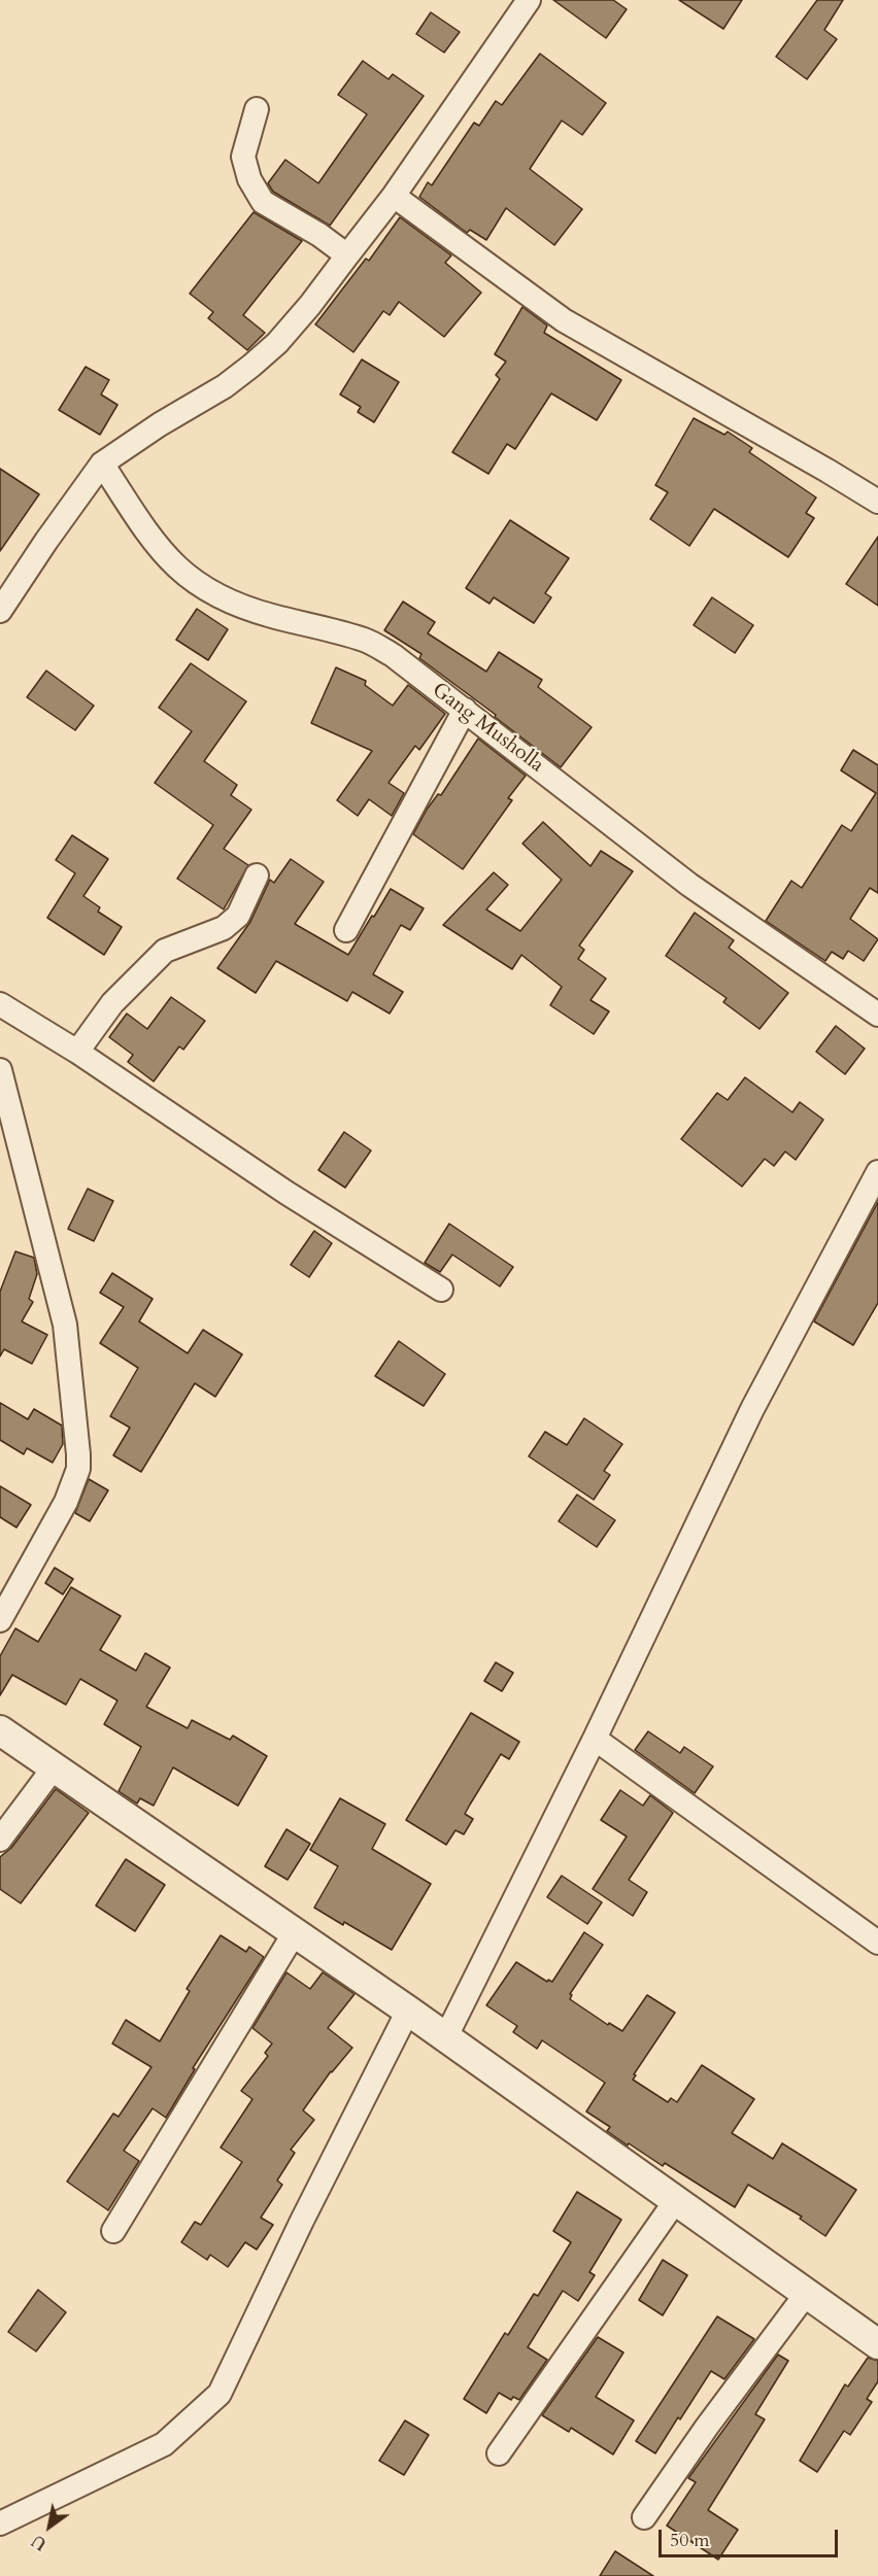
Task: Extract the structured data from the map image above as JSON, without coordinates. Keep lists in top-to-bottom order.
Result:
{
  "streets": {
    "street": ["Gang Musholla"]
  },
  "scale_bar": "50 m",
  "north": "bottom left"
}
